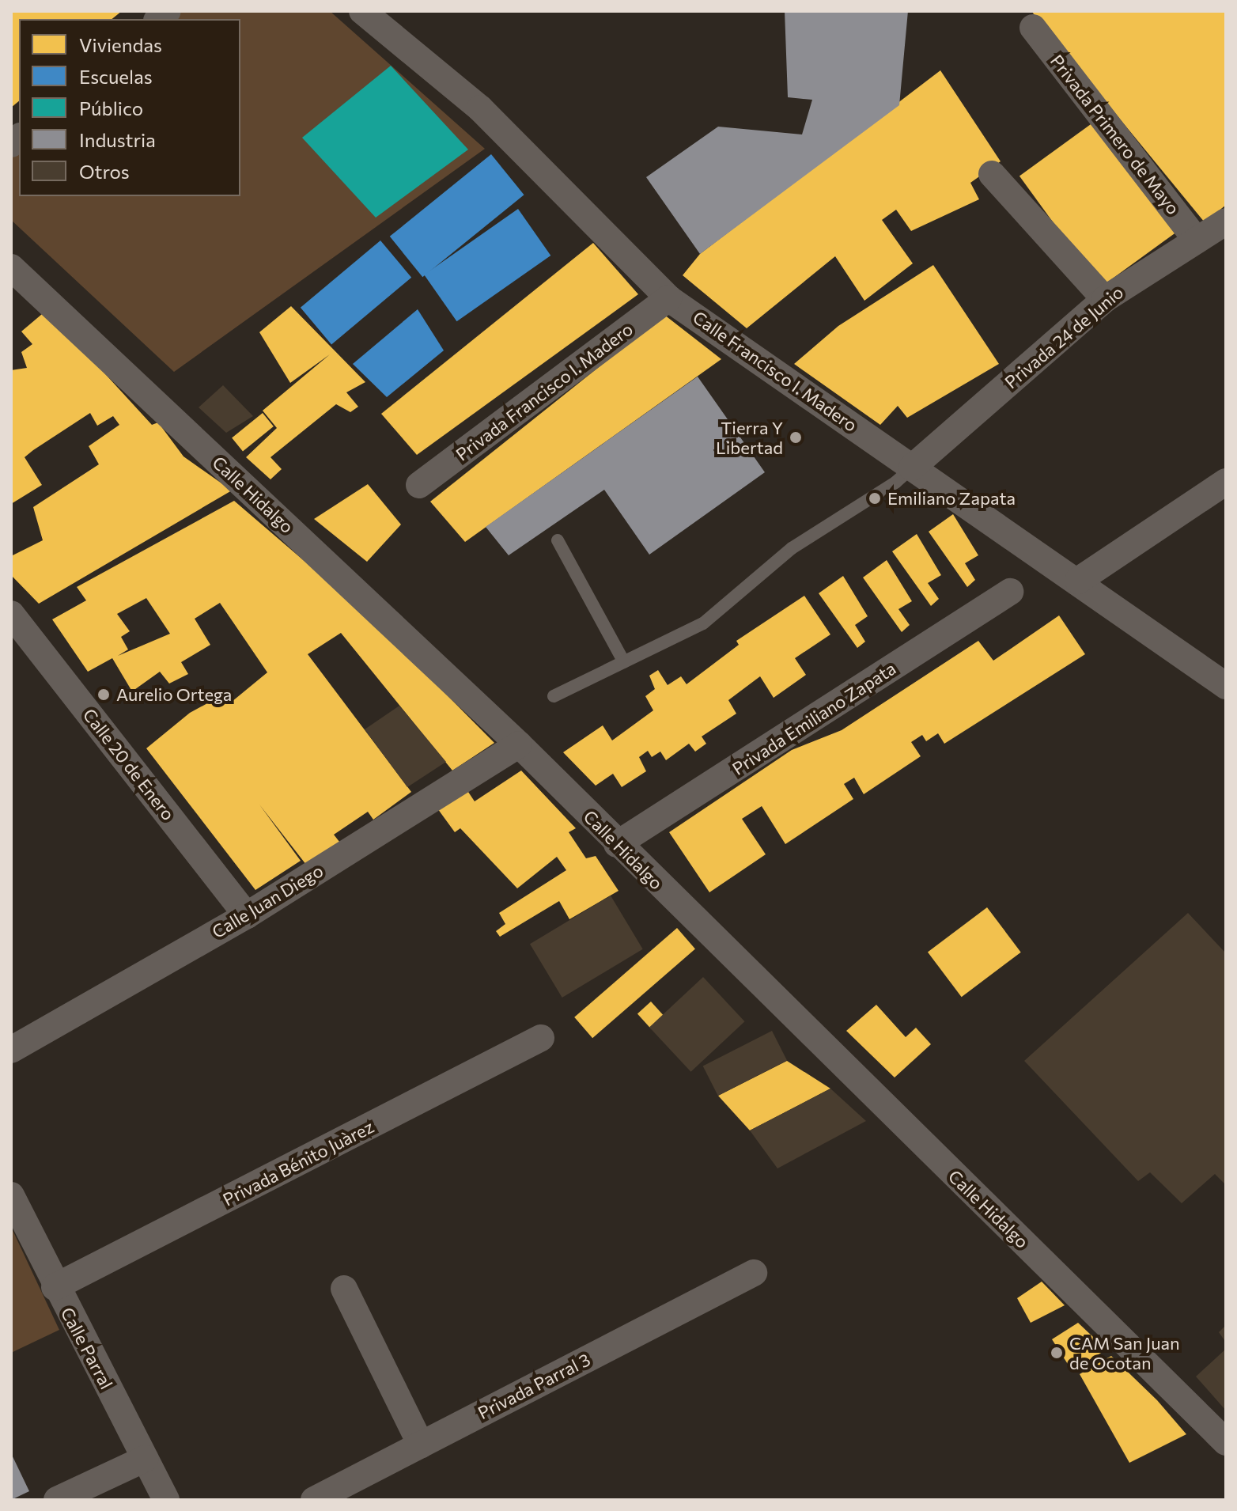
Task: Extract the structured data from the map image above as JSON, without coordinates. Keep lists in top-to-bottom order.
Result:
{
  "streets": {
    "street": [
      "Privada Primero de Mayo",
      "Privada 24 de Junio",
      "Calle Francisco I. Madero",
      "Privada Francisco I. Madero",
      "Calle Hidalgo",
      "Privada Emiliano Zapata",
      "Calle 20 de Enero",
      "Calle Juan Diego",
      "Privada Bénito Juàrez",
      "Calle Parral",
      "Privada Parral 3"
    ]
  },
  "crossings": [
    ["Privada Primero de Mayo", "Privada 24 de Junio"],
    ["Privada 24 de Junio", "Calle Francisco I. Madero"],
    ["Calle Francisco I. Madero", "Privada Francisco I. Madero"],
    ["Calle Hidalgo", "Privada Emiliano Zapata"],
    ["Calle Hidalgo", "Calle Juan Diego"],
    ["Calle 20 de Enero", "Calle Juan Diego"],
    ["Privada Bénito Juàrez", "Calle Parral"]
  ],
  "places": [
    "Tierra Y Libertad",
    "Emiliano Zapata",
    "Aurelio Ortega",
    "CAM San Juan de Ocotan"
  ],
  "legend": [
    "Viviendas",
    "Escuelas",
    "Público",
    "Industria",
    "Otros"
  ]
}
